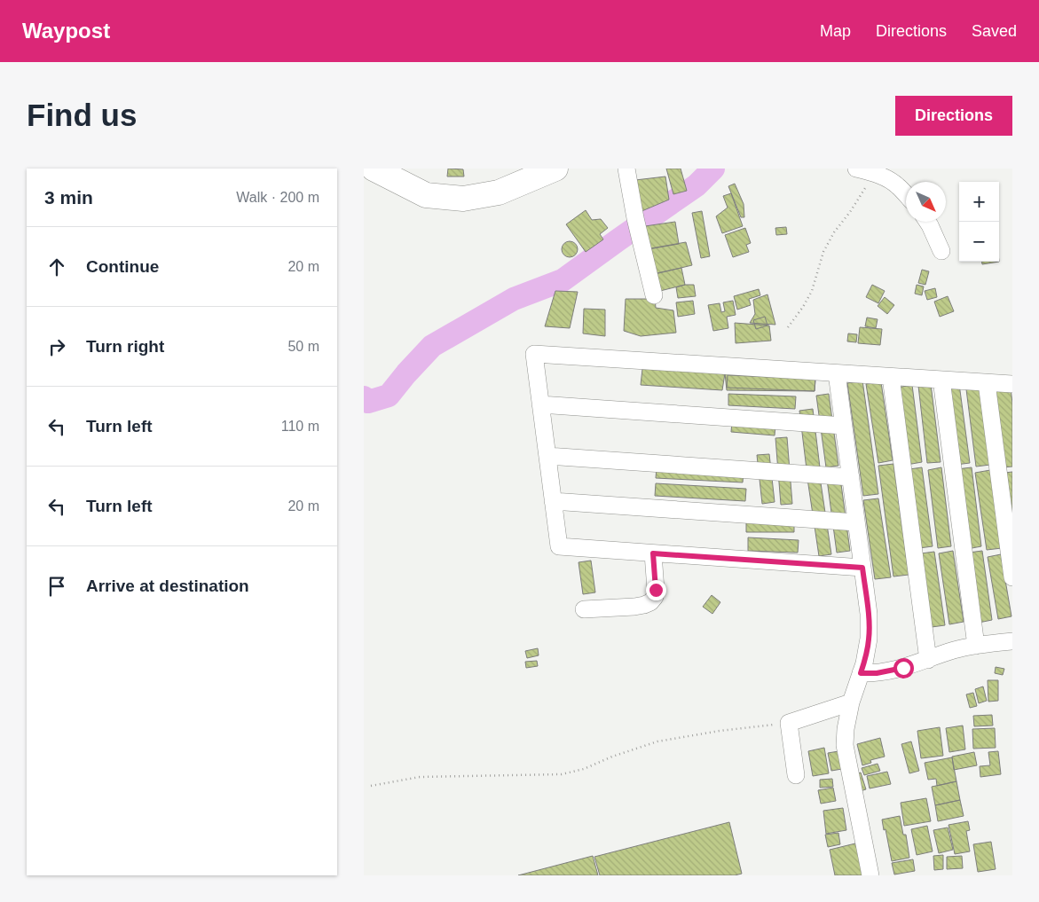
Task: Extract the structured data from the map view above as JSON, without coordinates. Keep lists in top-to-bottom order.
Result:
{
  "north": "bottom right",
  "page": {
    "header": "Waypost",
    "nav": ["Map", "Directions", "Saved"],
    "buttons": "Directions",
    "title": "Find us",
    "heading": ["3 min", "Walk · 200 m"],
    "map_buttons": ["+", "−"],
    "list": [
      ["Continue", "20 m"],
      ["Turn right", "50 m"],
      ["Turn left", "110 m"],
      ["Turn left", "20 m"],
      "Arrive at destination"
    ]
  }
}
